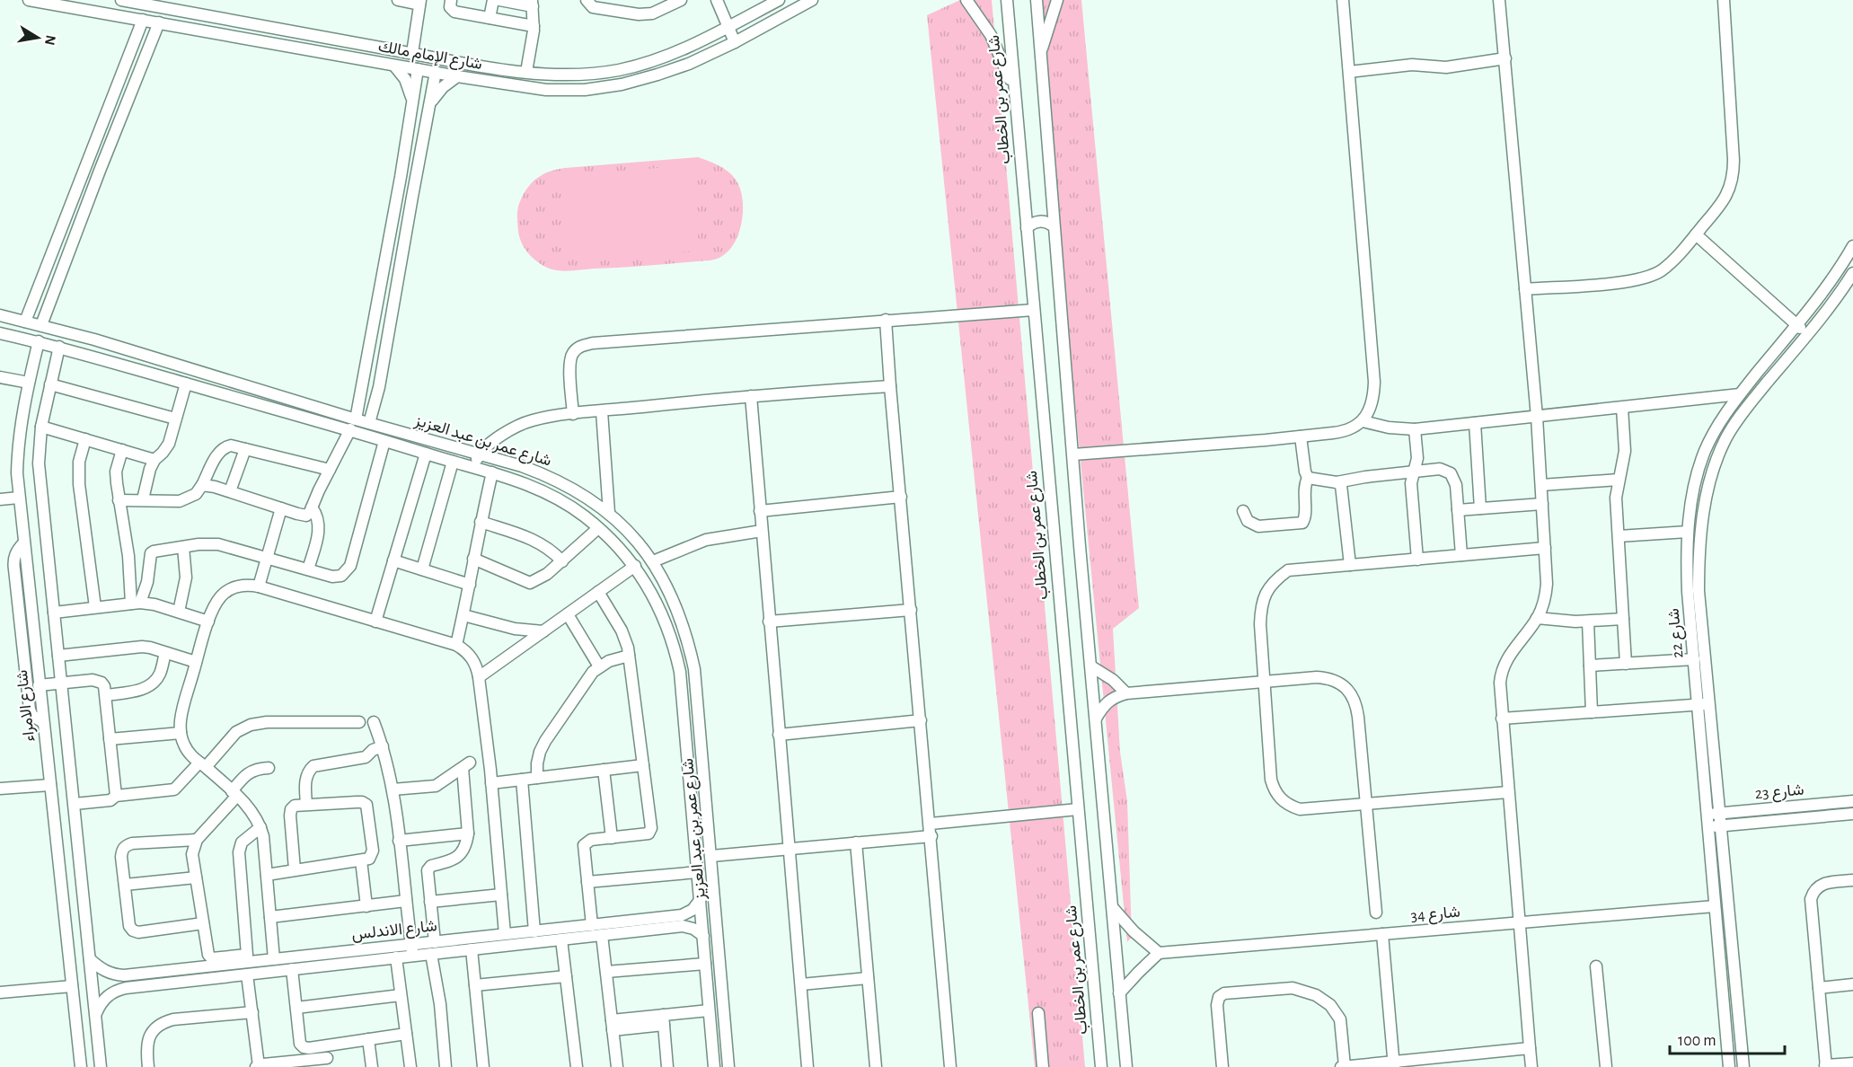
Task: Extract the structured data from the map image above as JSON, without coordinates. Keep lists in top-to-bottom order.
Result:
{
  "streets": {
    "street": [
      "شارع الإمام مالك",
      "شارع عمر بن الخطاب",
      "شارع عمر بن عبد العزيز",
      "شارع 22",
      "شارع الامراء",
      "شارع 23",
      "شارع 34",
      "شارع الاندلس"
    ]
  },
  "crossings": [
    ["شارع عمر بن عبد العزيز", "شارع الامراء"],
    ["شارع 22", "شارع 23"],
    ["شارع 22", "شارع 34"]
  ],
  "scale_bar": "100 m",
  "north": "right"
}
